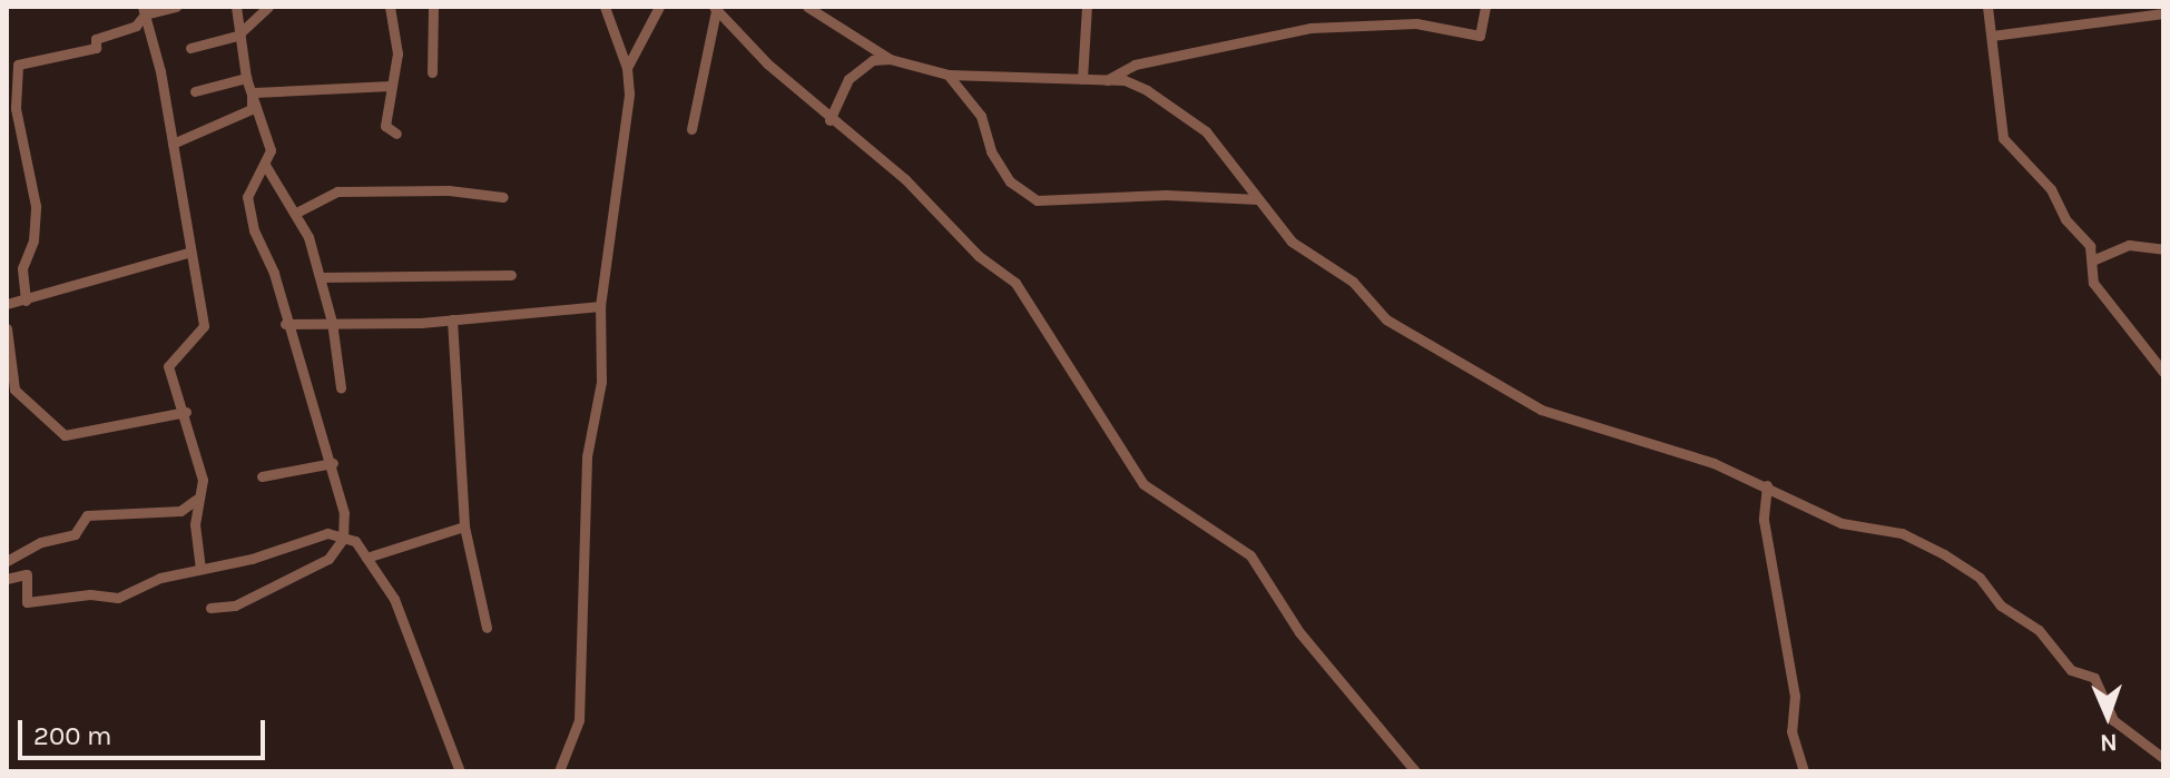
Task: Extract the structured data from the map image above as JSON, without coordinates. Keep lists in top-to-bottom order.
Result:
{
  "scale_bar": "200 m",
  "north": "bottom"
}
